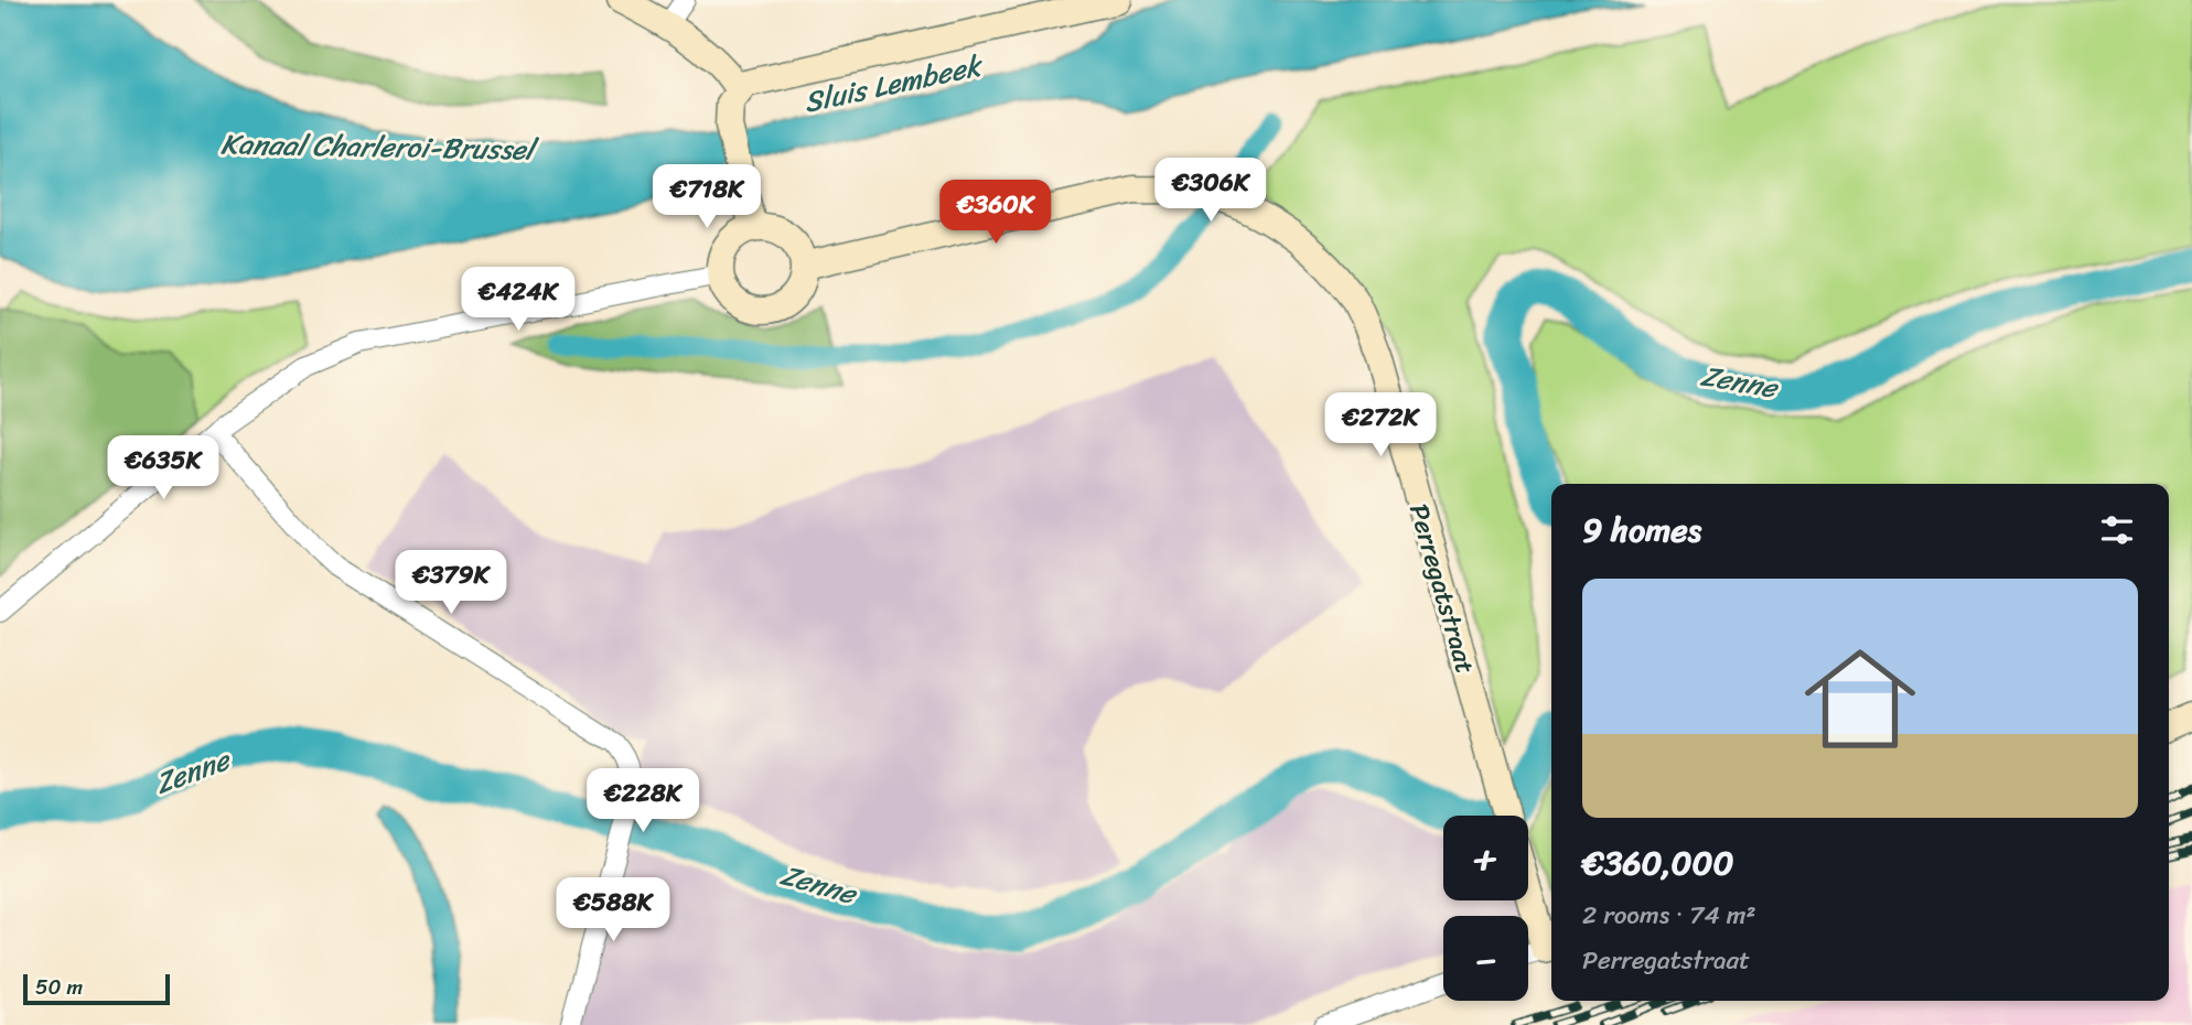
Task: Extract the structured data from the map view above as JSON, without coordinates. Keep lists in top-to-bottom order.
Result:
{
  "streets": {
    "street": ["Perregatstraat"]
  },
  "water": ["Sluis Lembeek", "Kanaal Charleroi-Brussel", "Zenne"],
  "scale_bar": "50 m",
  "page": {
    "price": [
      "€306K",
      "€718K",
      "€360K",
      "€424K",
      "€272K",
      "€635K",
      "€379K",
      "€228K",
      "€588K"
    ],
    "heading": "9 homes",
    "list": [
      {
        "name": "€360,000",
        "note": "2 rooms · 74 m² · Perregatstraat"
      }
    ],
    "map_buttons": ["+", "−"],
    "scale": "50 m"
  }
}
